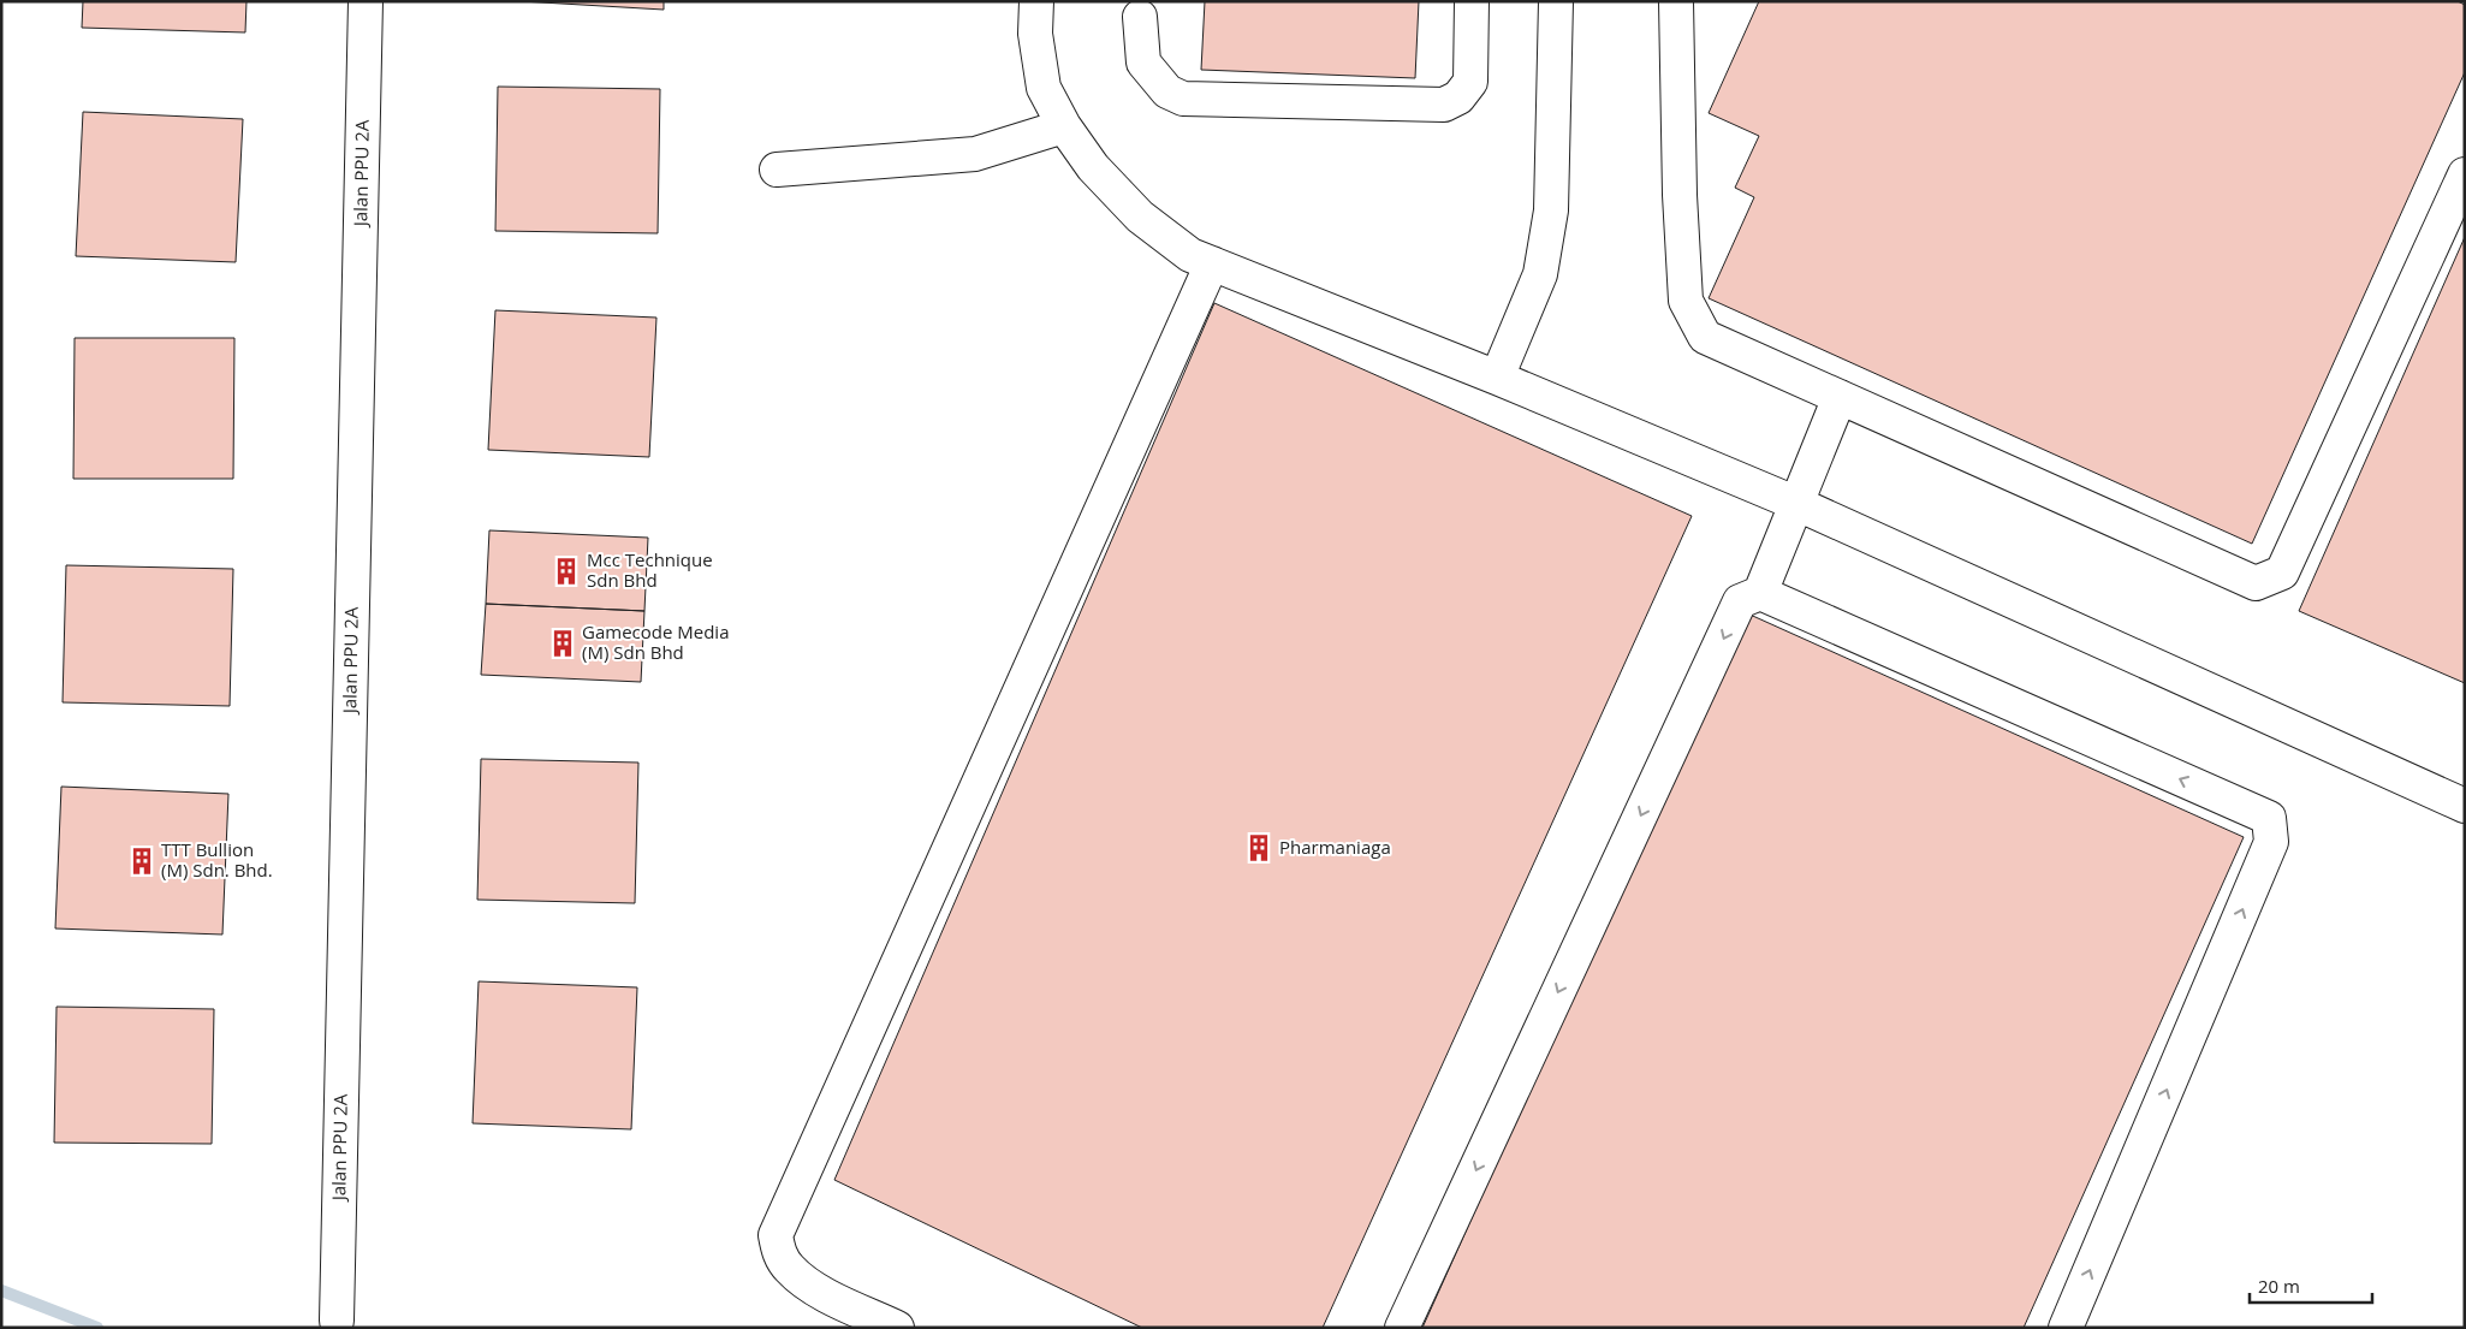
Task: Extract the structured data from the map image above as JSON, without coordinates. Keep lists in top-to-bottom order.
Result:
{
  "streets": {
    "street": ["Jalan PPU 2A"]
  },
  "places": {
    "building": [
      "Mcc Technique Sdn Bhd",
      "Gamecode Media (M) Sdn Bhd",
      "Pharmaniaga",
      "TTT Bullion (M) Sdn. Bhd."
    ]
  },
  "scale_bar": "20 m"
}
